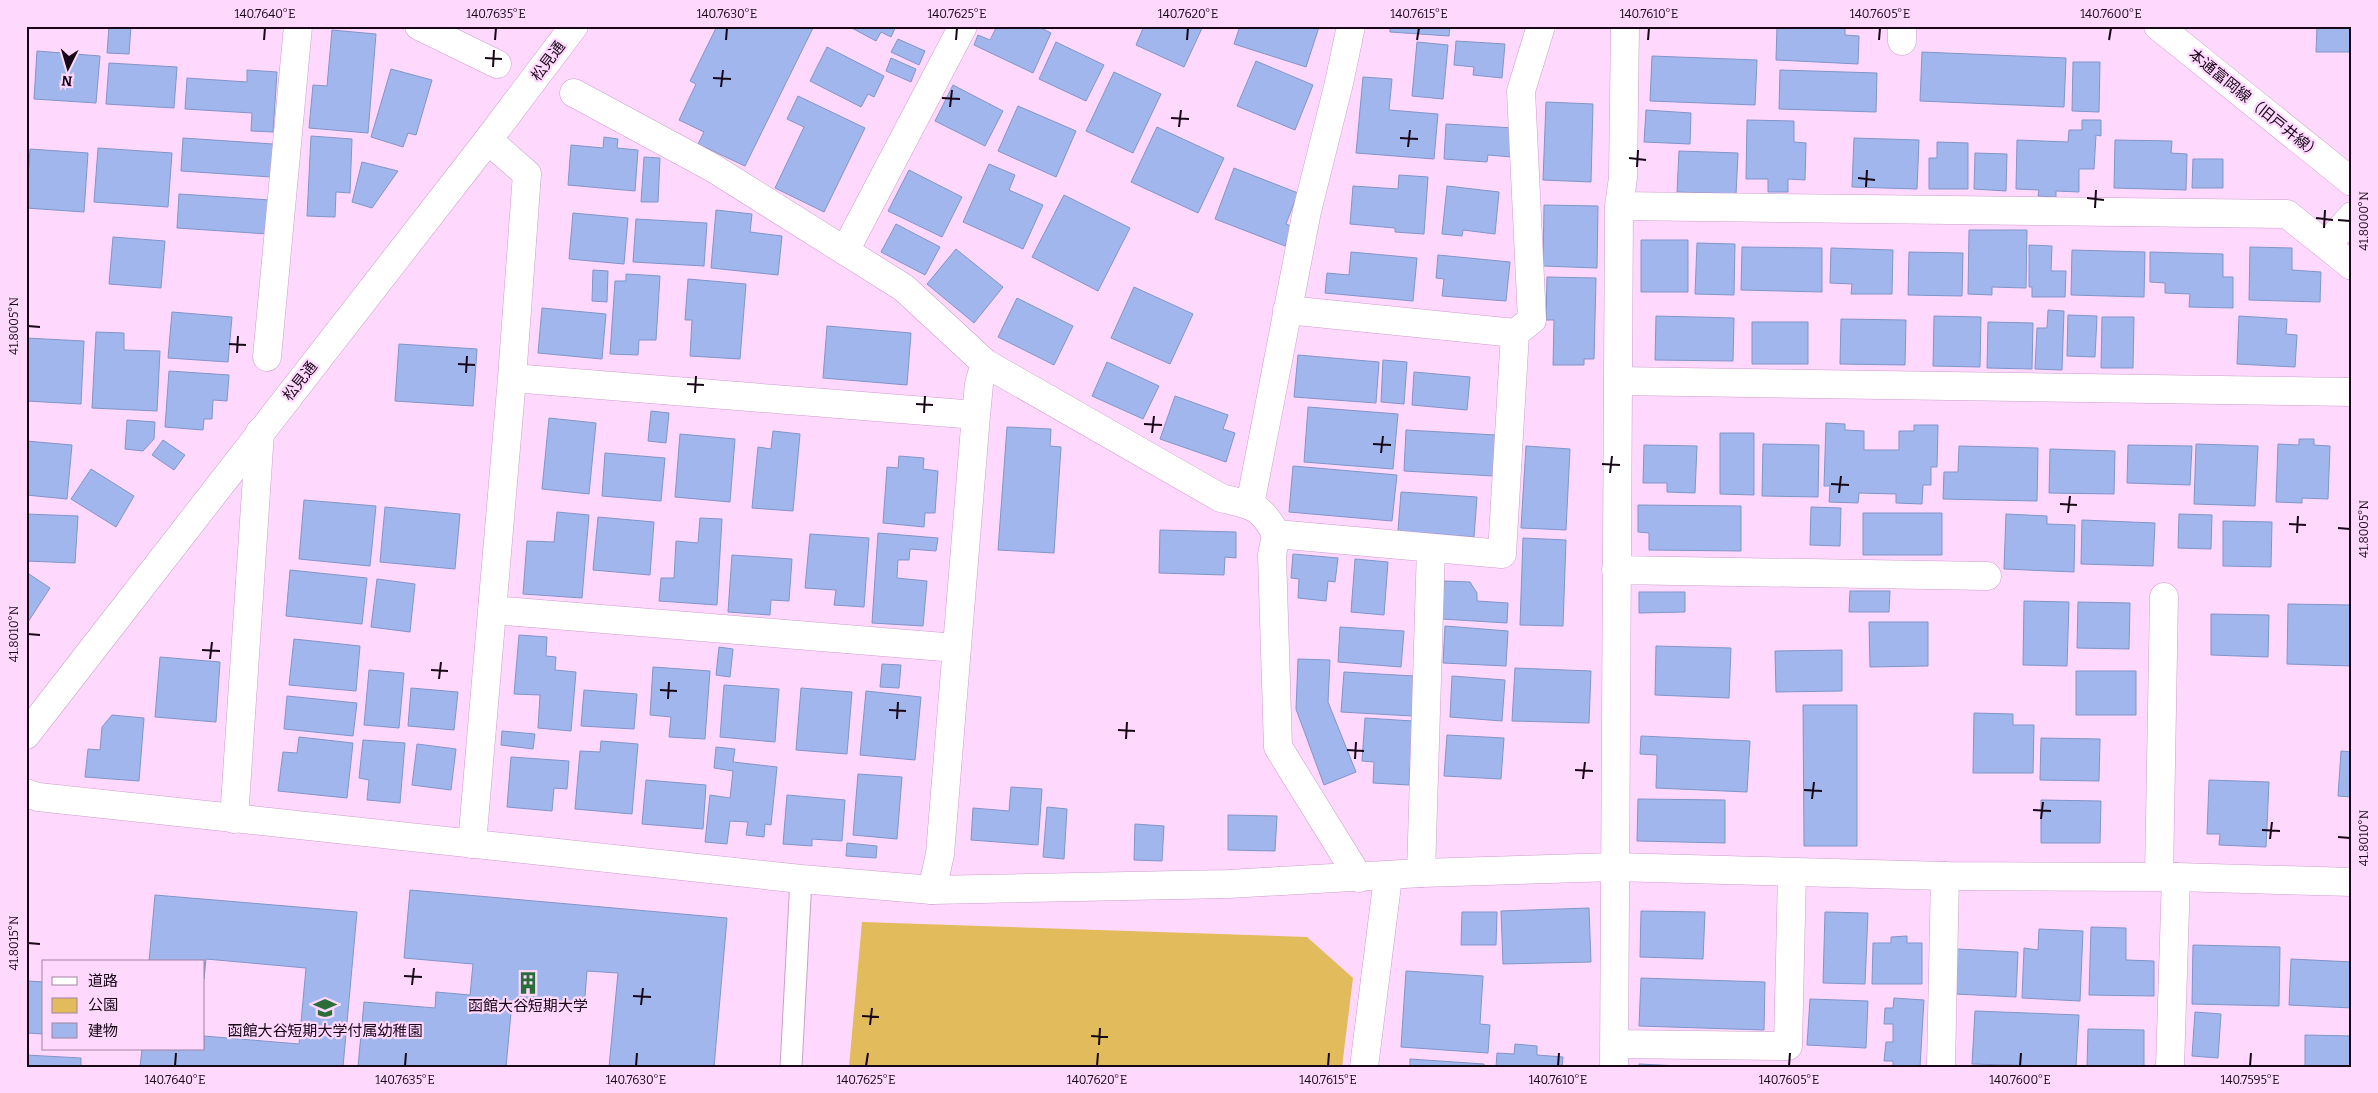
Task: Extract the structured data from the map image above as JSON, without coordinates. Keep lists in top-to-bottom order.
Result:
{
  "streets": {
    "street": ["松見通", "本通富岡線（旧戸井線）"]
  },
  "places": {
    "building": ["函館大谷短期大学"],
    "school or university": ["函館大谷短期大学付属幼稚園"]
  },
  "legend": ["道路", "公園", "建物"],
  "north": "bottom",
  "coordinates": [
    "140.7640°E",
    "140.7635°E",
    "140.7630°E",
    "140.7625°E",
    "140.7620°E",
    "140.7615°E",
    "140.7610°E",
    "140.7605°E",
    "140.7600°E",
    "41.8000°N",
    "41.8005°N",
    "41.8010°N",
    "41.8015°N",
    "140.7595°E"
  ]
}
